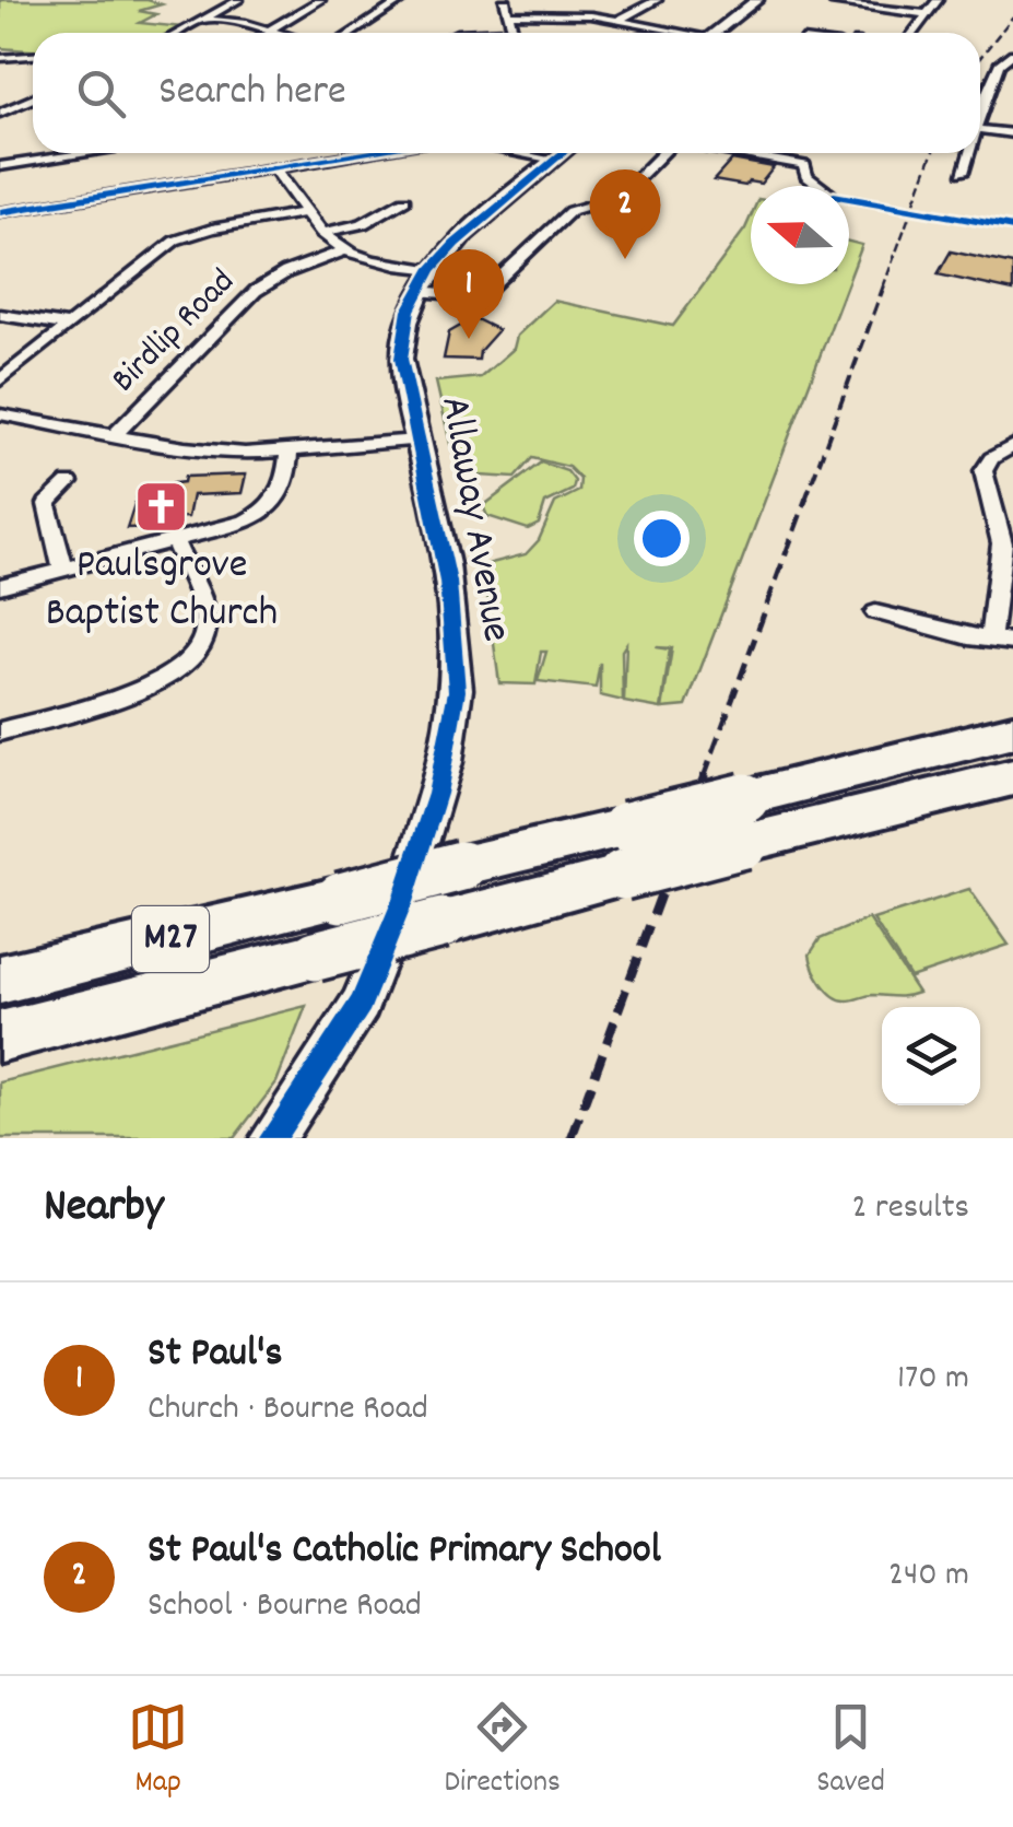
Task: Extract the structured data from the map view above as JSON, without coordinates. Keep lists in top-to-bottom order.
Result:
{
  "streets": {
    "highway": ["M27"],
    "street": ["Birdlip Road", "Allaway Avenue"]
  },
  "places": {
    "church": ["Paulsgrove Baptist Church"]
  },
  "north": "left",
  "page": {
    "search": "Search here",
    "pins": ["2", "1"],
    "heading": ["Nearby", "2 results"],
    "list": [
      {
        "mark": "1",
        "name": "St Paul's",
        "note": "Church · Bourne Road",
        "value": "170 m"
      },
      {
        "mark": "2",
        "name": "St Paul's Catholic Primary School",
        "note": "School · Bourne Road",
        "value": "240 m"
      }
    ],
    "nav": ["Map", "Directions", "Saved"]
  }
}
